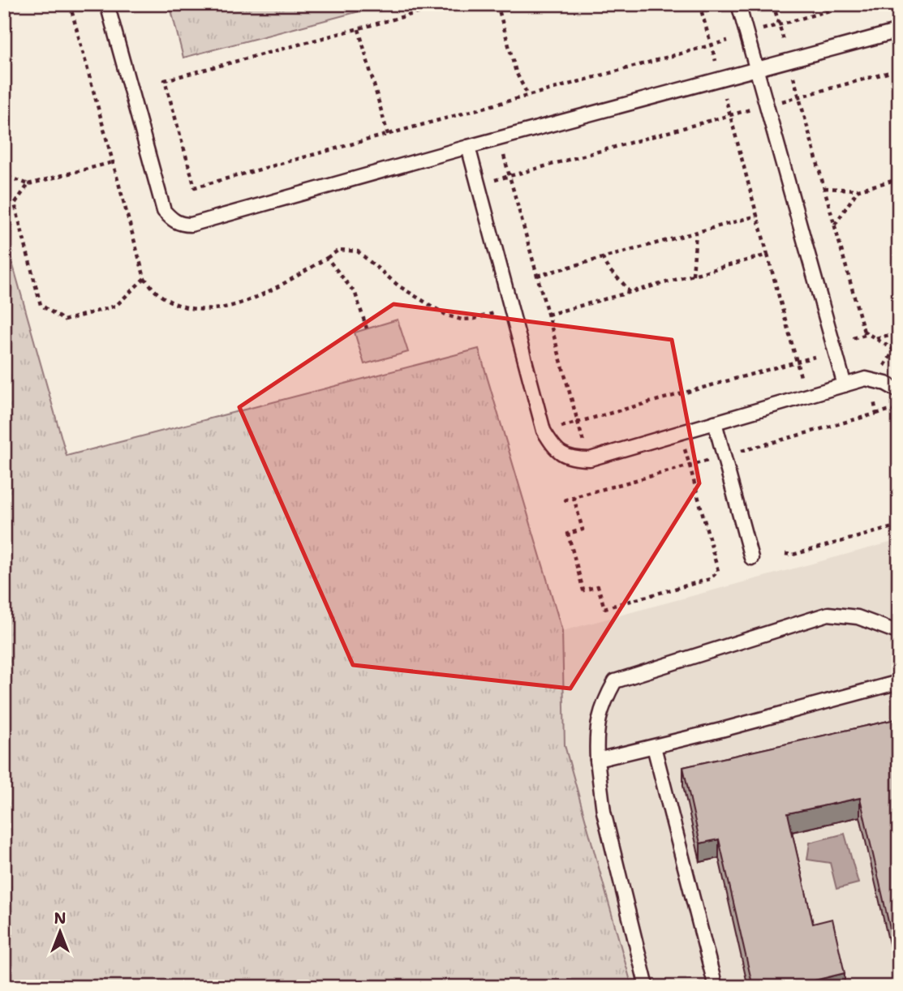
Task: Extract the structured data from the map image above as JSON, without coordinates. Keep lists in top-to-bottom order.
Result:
{
  "north": "top"
}
